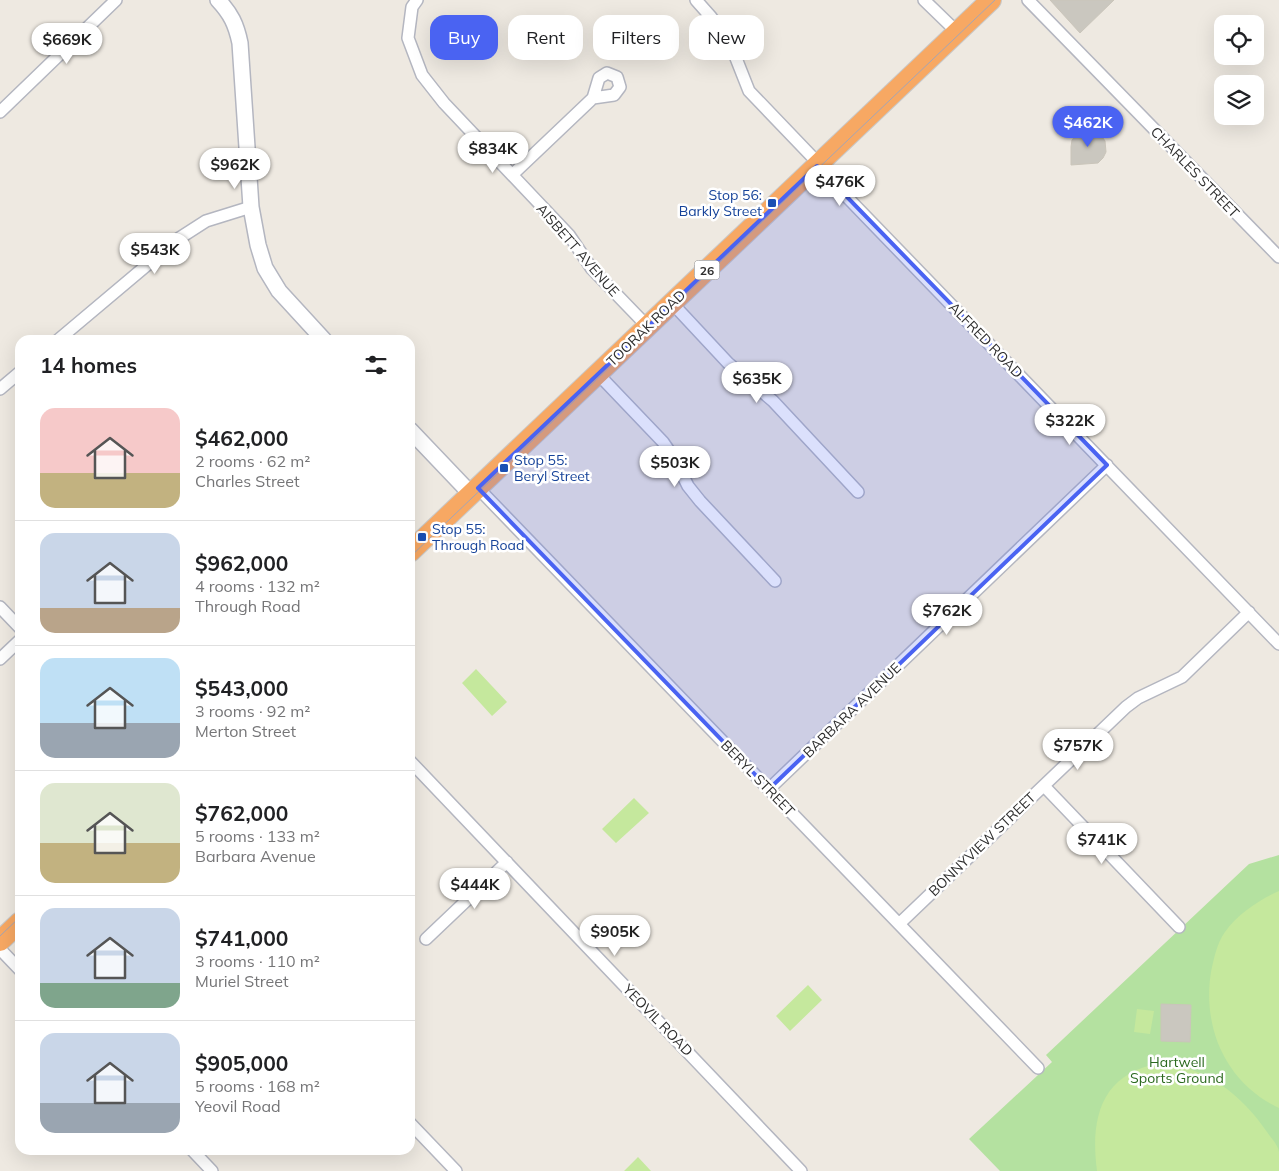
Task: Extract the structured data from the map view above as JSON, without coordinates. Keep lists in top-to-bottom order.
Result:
{
  "streets": {
    "highway": ["26", "TOORAK ROAD"],
    "street": [
      "CHARLES STREET",
      "AISBETT AVENUE",
      "ALFRED ROAD",
      "BARBARA AVENUE",
      "BERYL STREET",
      "BONNYVIEW STREET",
      "YEOVIL ROAD"
    ]
  },
  "crossings": [
    ["AISBETT AVENUE", "TOORAK ROAD"],
    ["TOORAK ROAD", "ALFRED ROAD"],
    ["TOORAK ROAD", "BERYL STREET"],
    ["ALFRED ROAD", "BARBARA AVENUE"],
    ["ALFRED ROAD", "BONNYVIEW STREET"],
    ["BARBARA AVENUE", "BERYL STREET"],
    ["BERYL STREET", "BONNYVIEW STREET"]
  ],
  "parks": ["Hartwell Sports Ground"],
  "places": {
    "transit": ["Stop 56: Barkly Street", "Stop 55: Beryl Street", "Stop 55: Through Road"]
  },
  "page": {
    "chip": [
      "Buy",
      "Rent",
      "Filters",
      "New"
    ],
    "price": [
      "$669K",
      "$462K",
      "$834K",
      "$962K",
      "$476K",
      "$543K",
      "$635K",
      "$322K",
      "$503K",
      "$762K",
      "$757K",
      "$741K",
      "$444K",
      "$905K"
    ],
    "heading": "14 homes",
    "list": [
      {
        "name": "$462,000",
        "note": "2 rooms · 62 m² · Charles Street"
      },
      {
        "name": "$962,000",
        "note": "4 rooms · 132 m² · Through Road"
      },
      {
        "name": "$543,000",
        "note": "3 rooms · 92 m² · Merton Street"
      },
      {
        "name": "$762,000",
        "note": "5 rooms · 133 m² · Barbara Avenue"
      },
      {
        "name": "$741,000",
        "note": "3 rooms · 110 m² · Muriel Street"
      },
      {
        "name": "$905,000",
        "note": "5 rooms · 168 m² · Yeovil Road"
      }
    ]
  }
}
